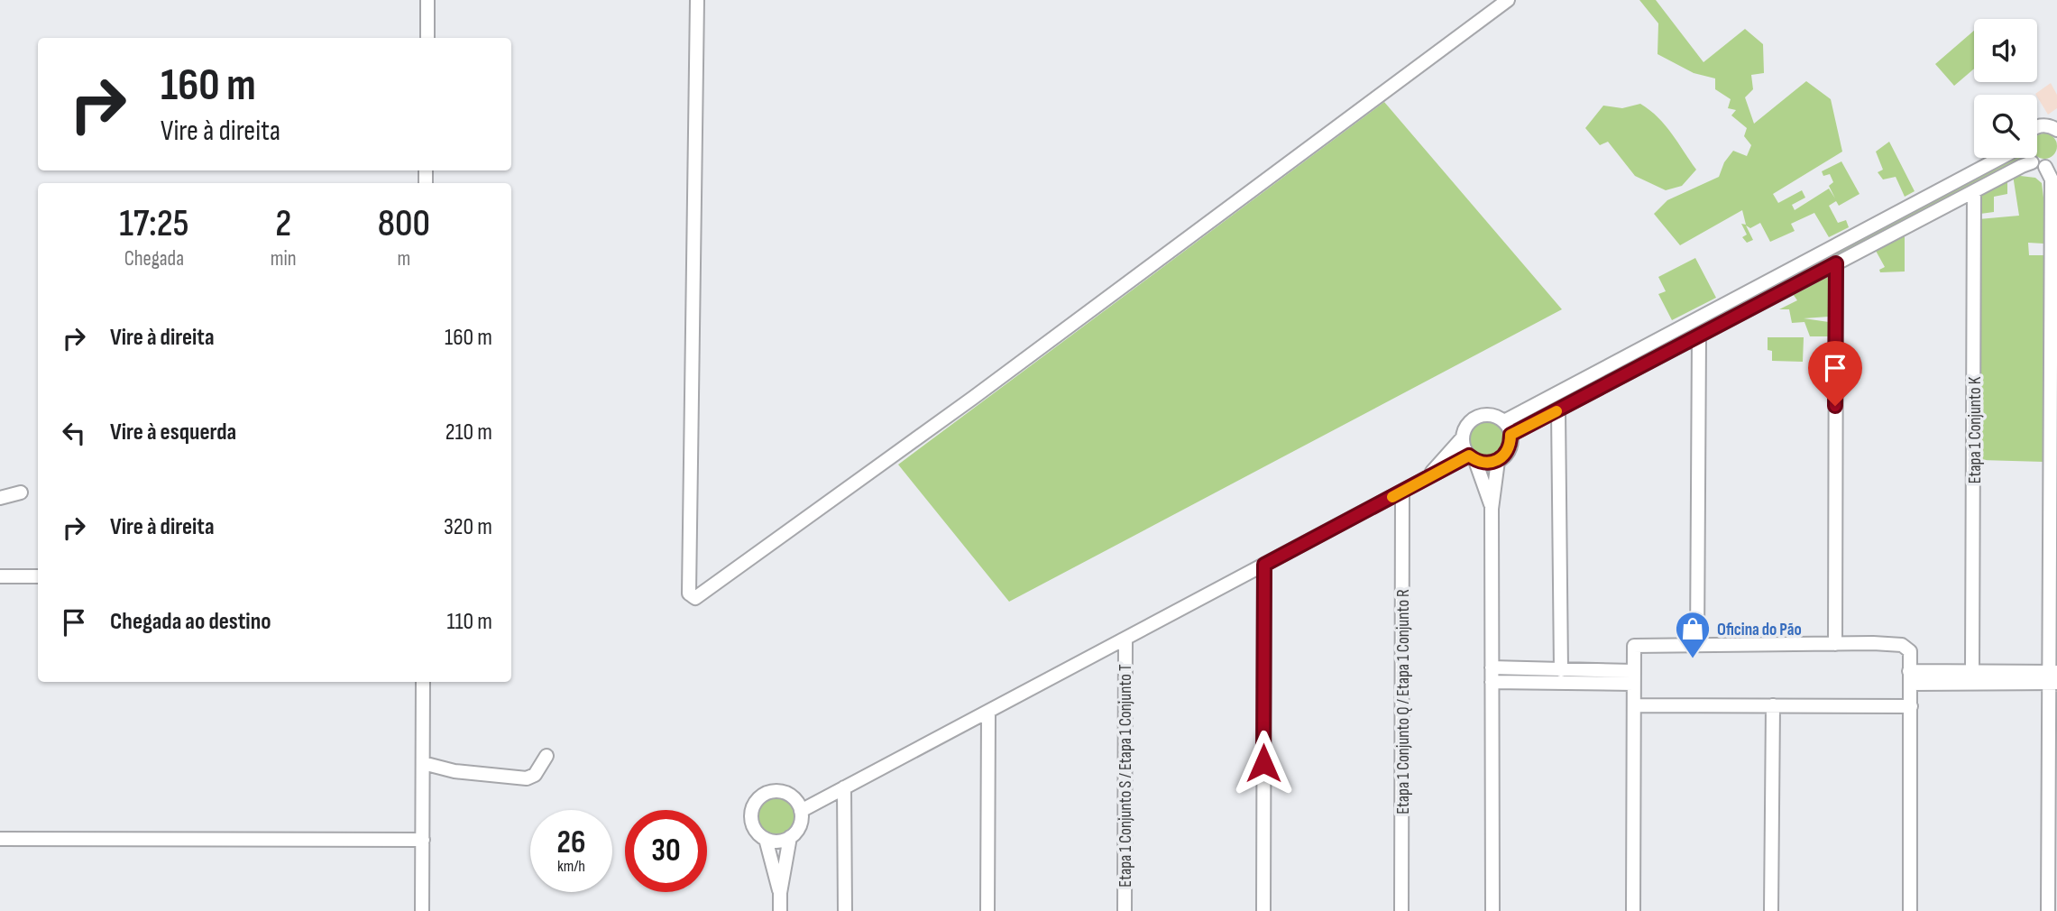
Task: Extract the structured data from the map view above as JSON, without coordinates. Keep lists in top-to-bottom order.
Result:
{
  "streets": {
    "street": ["Etapa 1 Conjunto K", "Etapa 1 Conjunto Q / Etapa 1 Conjunto R", "Etapa 1 Conjunto S / Etapa 1 Conjunto T"]
  },
  "places": {
    "shop": ["Oficina do Pão"]
  },
  "page": {
    "turn": ["160 m", "Vire à direita"],
    "eta": [
      "17:25",
      "Chegada",
      "2",
      "min",
      "800",
      "m"
    ],
    "list": [
      {
        "name": "Vire à direita",
        "value": "160 m"
      },
      {
        "name": "Vire à esquerda",
        "value": "210 m"
      },
      {
        "name": "Vire à direita",
        "value": "320 m"
      },
      {
        "name": "Chegada ao destino",
        "value": "110 m"
      }
    ],
    "speed": "26 km/h",
    "limit": "30"
  }
}
